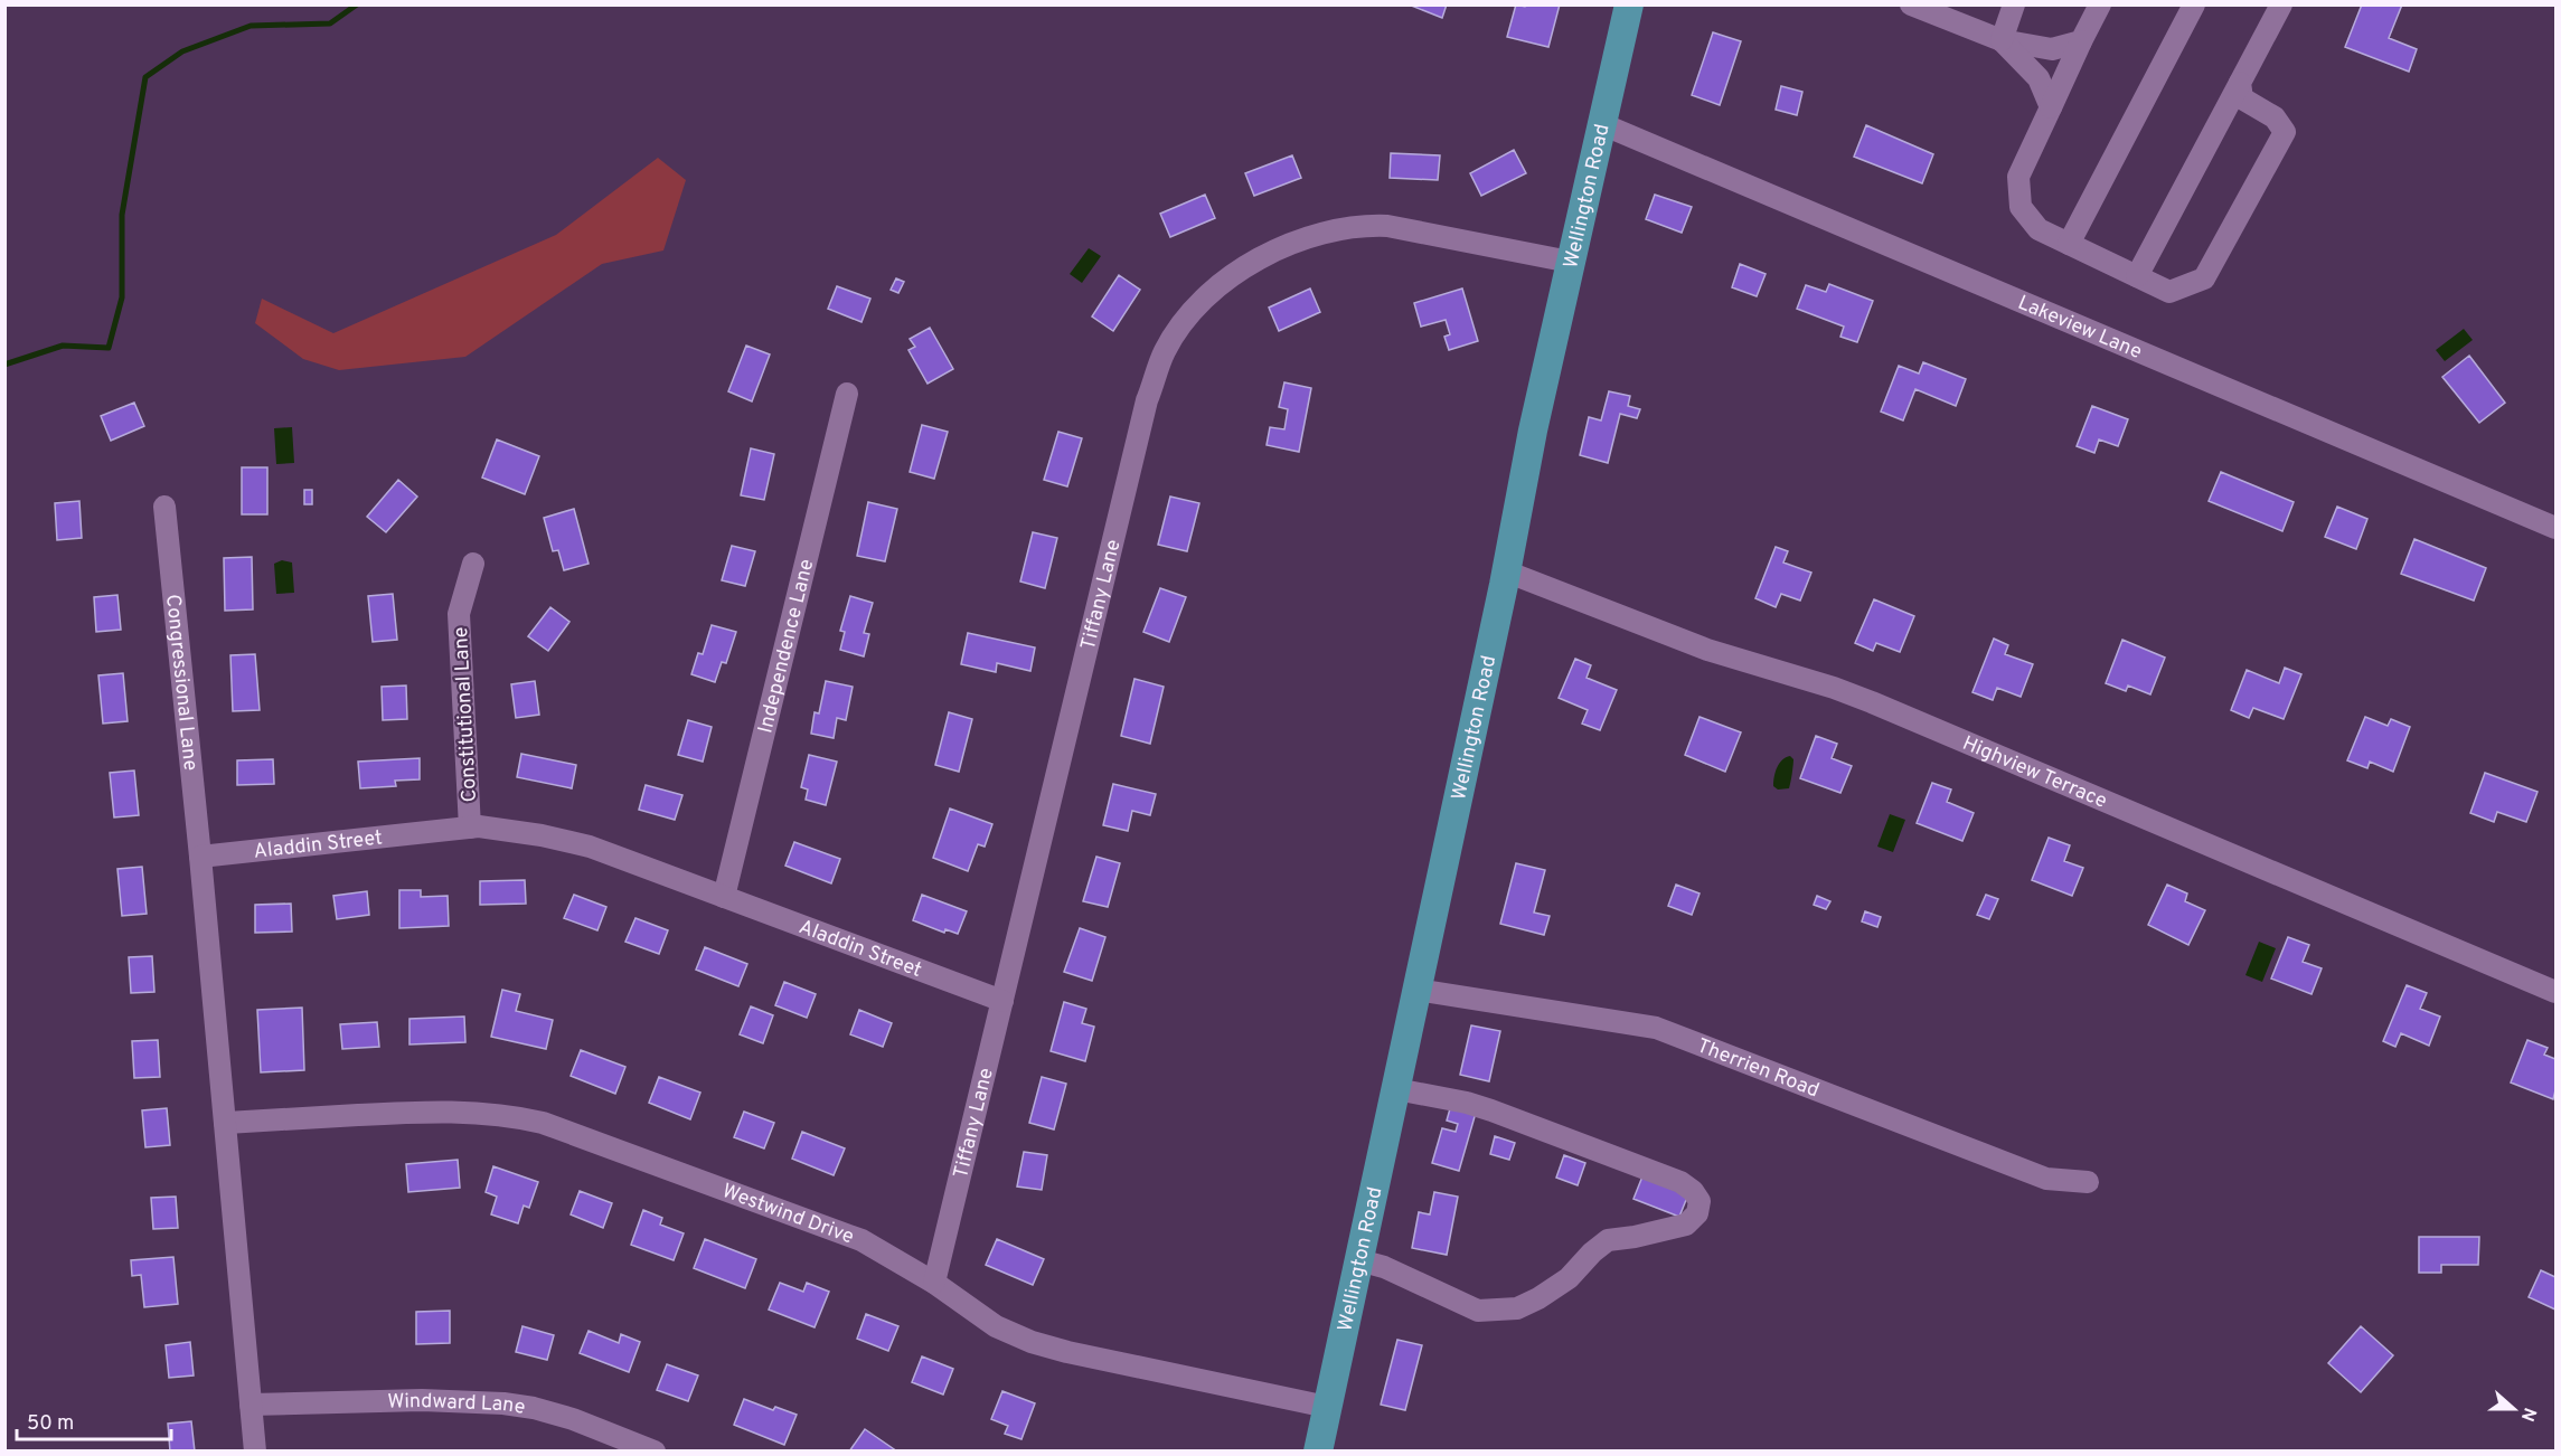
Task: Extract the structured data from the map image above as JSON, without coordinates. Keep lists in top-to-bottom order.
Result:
{
  "streets": {
    "main road": ["Wellington Road"],
    "street": [
      "Lakeview Lane",
      "Tiffany Lane",
      "Independence Lane",
      "Congressional Lane",
      "Constitutional Lane",
      "Highview Terrace",
      "Aladdin Street",
      "Therrien Road",
      "Westwind Drive",
      "Windward Lane"
    ]
  },
  "crossings": [
    ["Wellington Road", "Lakeview Lane"],
    ["Wellington Road", "Tiffany Lane"],
    ["Wellington Road", "Highview Terrace"],
    ["Wellington Road", "Therrien Road"],
    ["Wellington Road", "Westwind Drive"],
    ["Tiffany Lane", "Aladdin Street"],
    ["Tiffany Lane", "Westwind Drive"],
    ["Independence Lane", "Aladdin Street"],
    ["Congressional Lane", "Aladdin Street"],
    ["Constitutional Lane", "Aladdin Street"]
  ],
  "scale_bar": "50 m",
  "north": "right"
}
